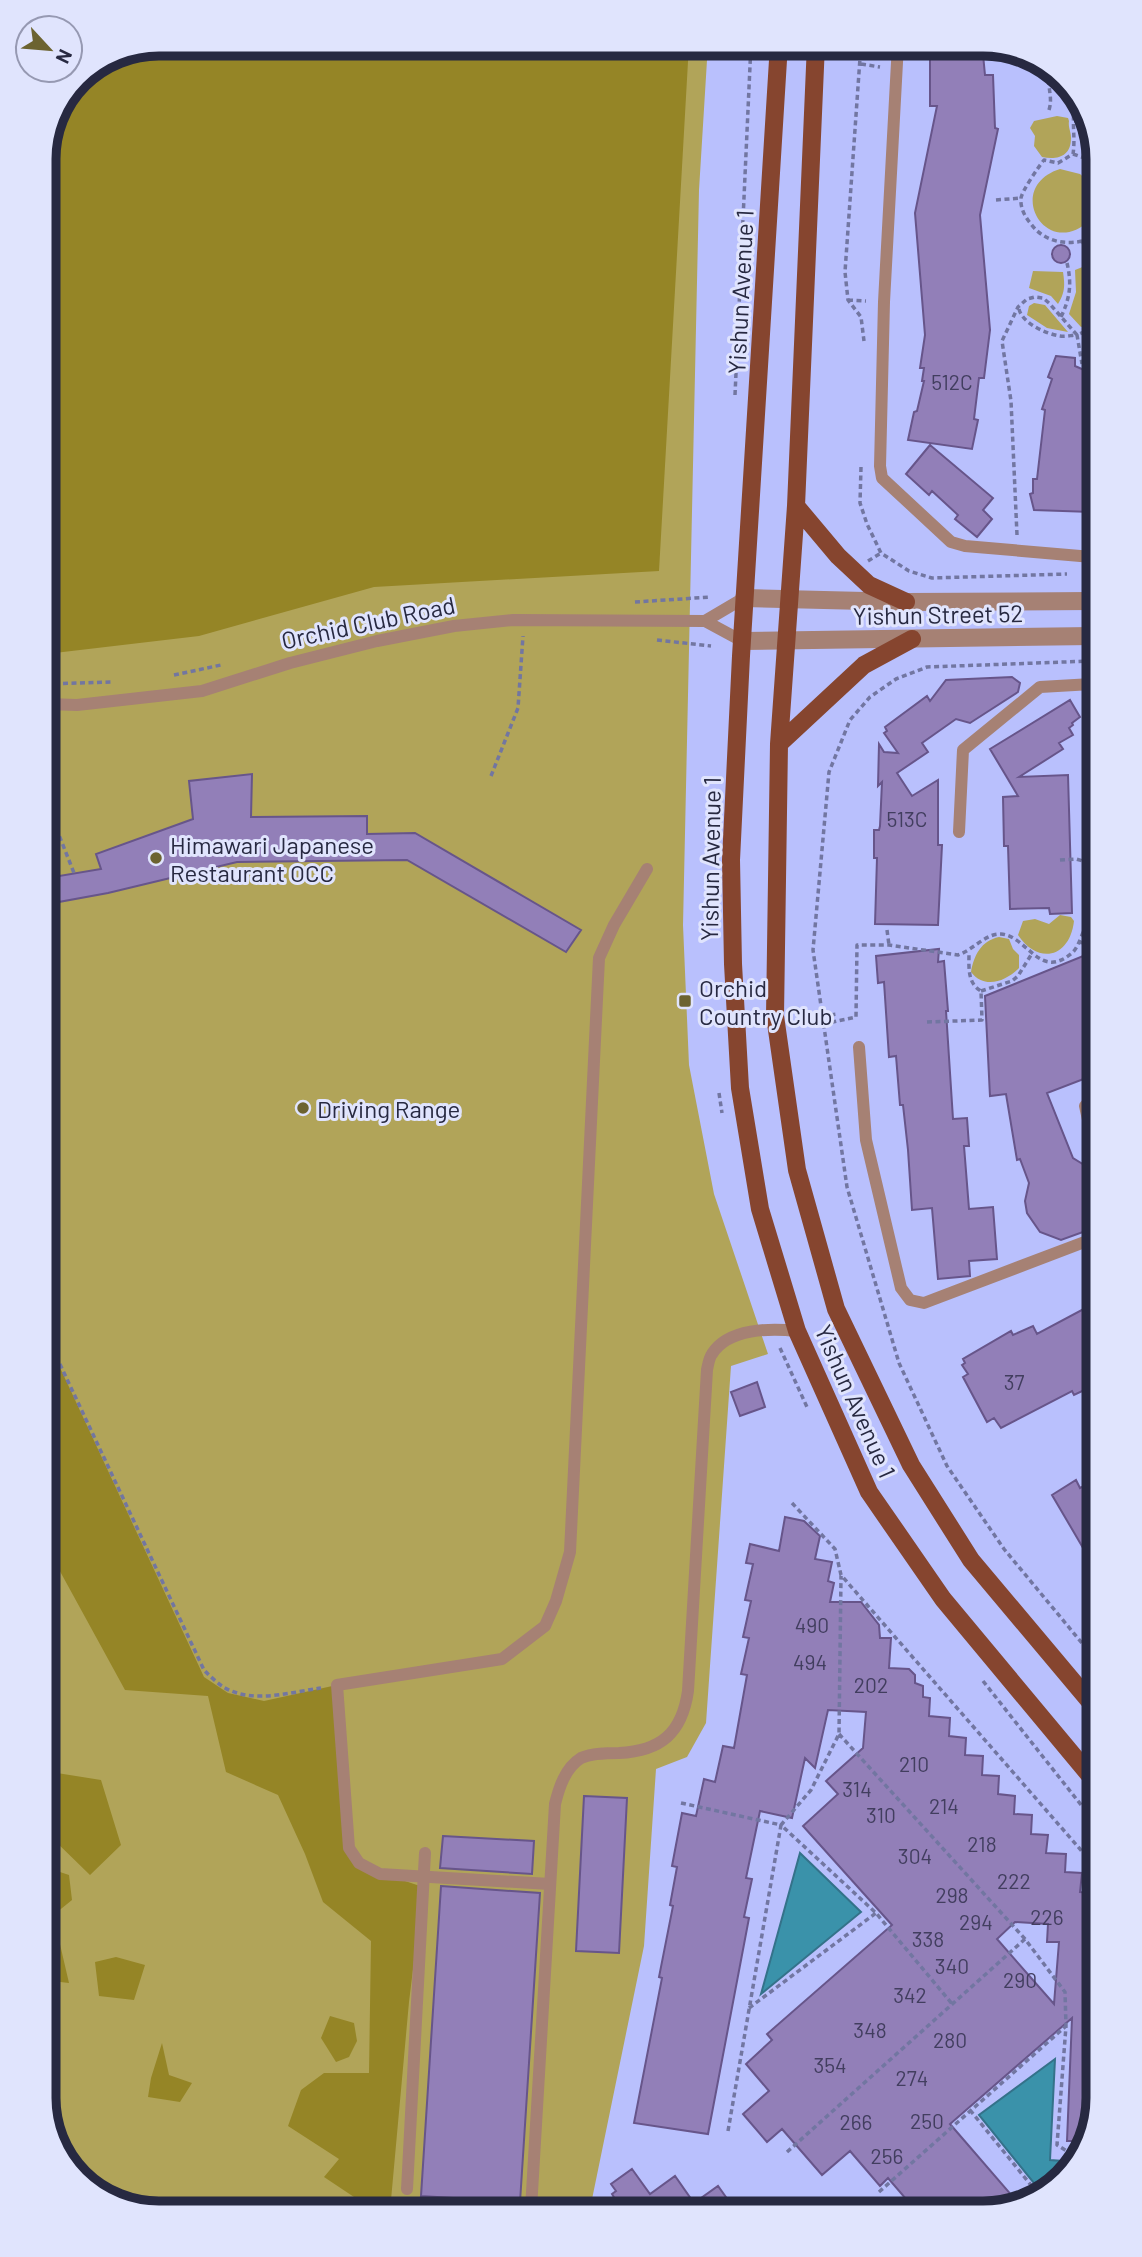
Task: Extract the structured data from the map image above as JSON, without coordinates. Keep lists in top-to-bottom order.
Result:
{
  "streets": {
    "main road": ["Yishun Avenue 1"],
    "street": ["Yishun Street 52", "Orchid Club Road"]
  },
  "crossings": [
    ["Yishun Avenue 1", "Yishun Street 52"],
    ["Yishun Avenue 1", "Orchid Club Road"],
    ["Yishun Street 52", "Orchid Club Road"]
  ],
  "places": {
    "other": ["Himawari Japanese Restaurant OCC", "Driving Range"],
    "transit": ["Orchid Country Club"]
  },
  "house_numbers": [
    "512C",
    "513C",
    "37",
    "490",
    "494",
    "202",
    "210",
    "314",
    "214",
    "310",
    "218",
    "304",
    "222",
    "298",
    "226",
    "294",
    "338",
    "340",
    "290",
    "342",
    "348",
    "280",
    "354",
    "274",
    "250",
    "266",
    "256"
  ],
  "north": "bottom right"
}
